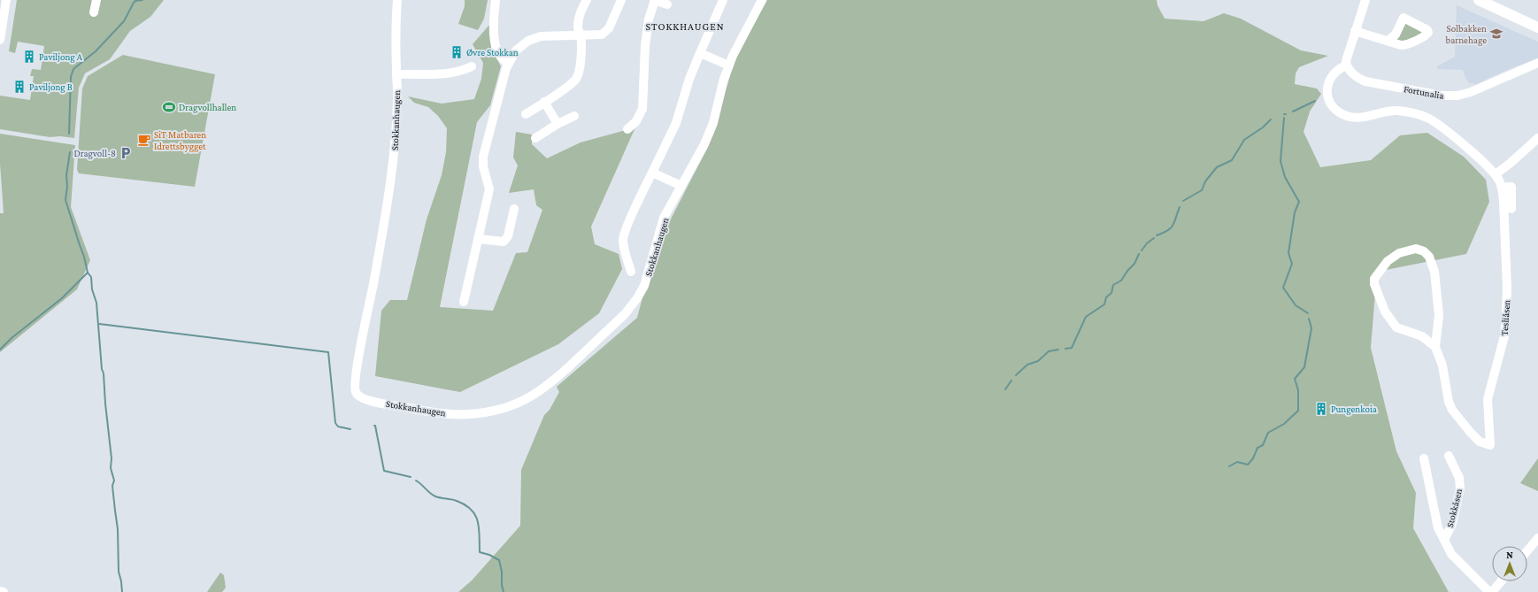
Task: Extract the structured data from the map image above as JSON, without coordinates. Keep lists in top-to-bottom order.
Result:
{
  "streets": {
    "street": [
      "Fortunalia",
      "Stokkanhaugen",
      "Tesliåsen",
      "Stokkåsen"
    ]
  },
  "crossings": [
    ["Fortunalia", "Tesliåsen"]
  ],
  "districts": ["STOKKHAUGEN"],
  "places": {
    "school or university": ["Solbakken barnehage"],
    "building": [
      "Øvre Stokkan",
      "Paviljong A",
      "Paviljong B",
      "Pungenkoia"
    ],
    "sports": ["Dragvollhallen"],
    "cafe": ["SiT Matbaren Idrettsbygget"],
    "parking": ["Dragvoll-8"]
  },
  "north": "top"
}
